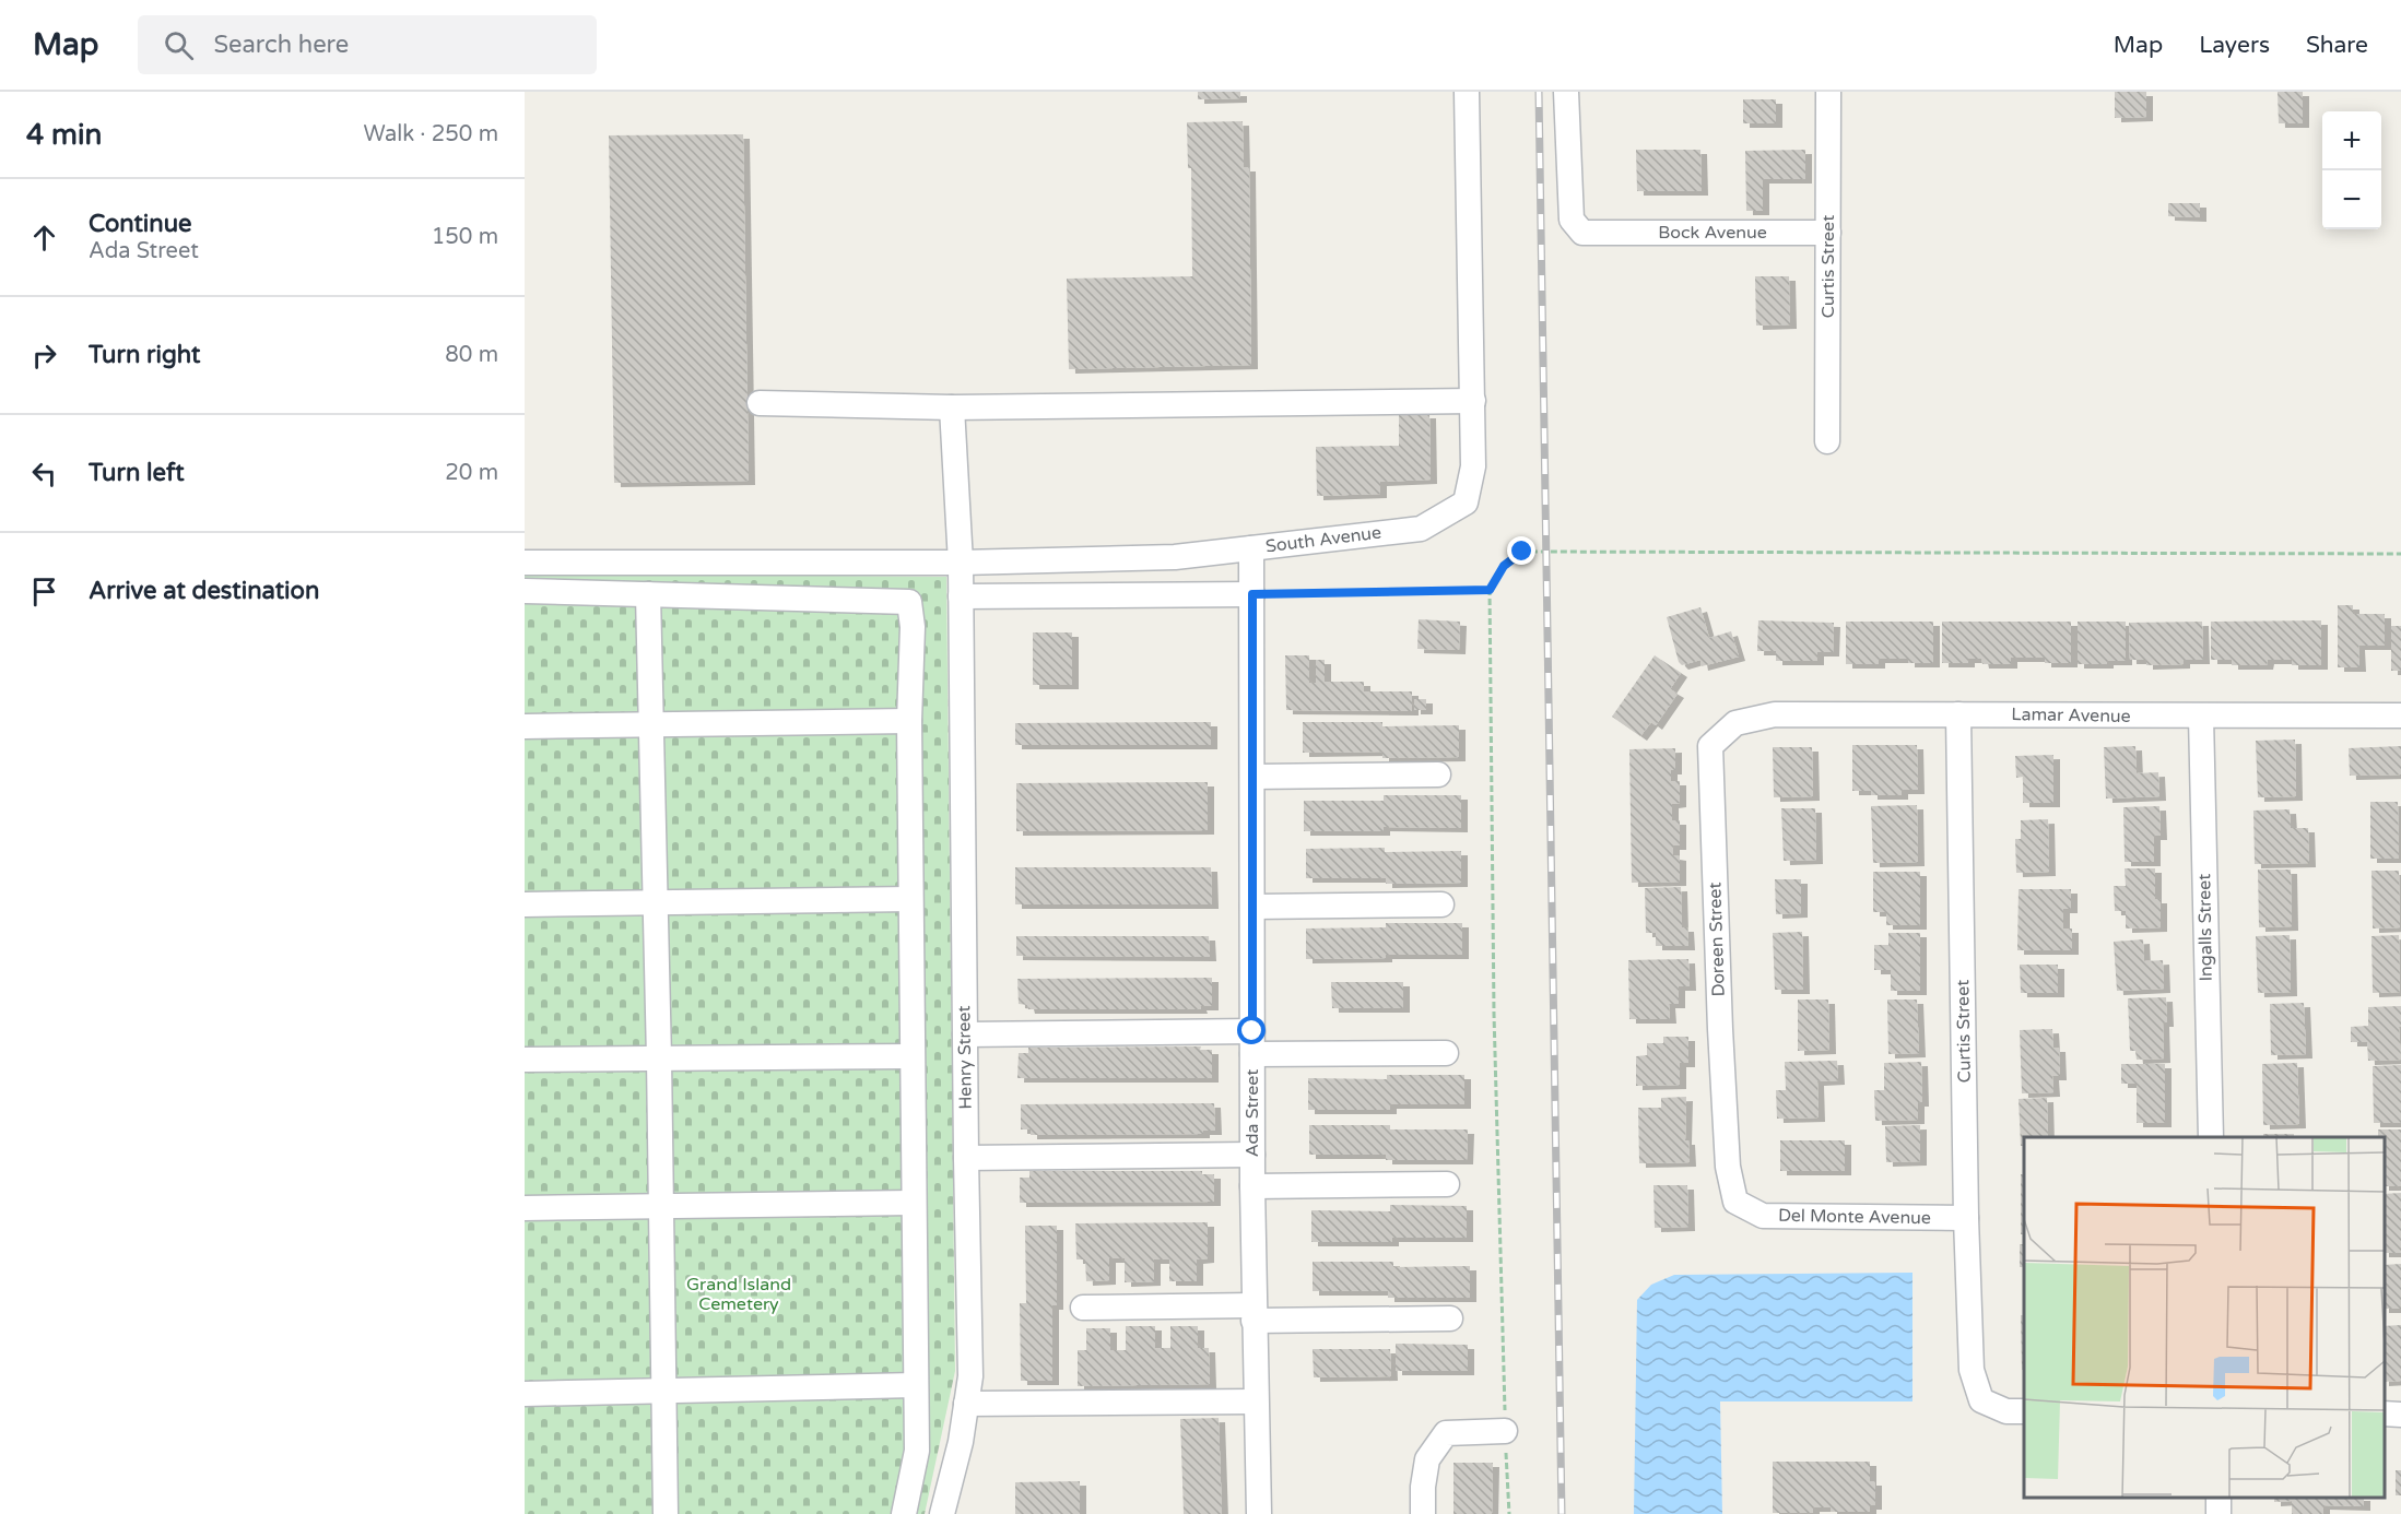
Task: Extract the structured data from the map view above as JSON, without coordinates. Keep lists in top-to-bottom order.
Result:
{
  "streets": {
    "street": [
      "Bock Avenue",
      "Curtis Street",
      "South Avenue",
      "Lamar Avenue",
      "Ingalls Street",
      "Doreen Street",
      "Henry Street",
      "Ada Street",
      "Del Monte Avenue"
    ]
  },
  "crossings": [
    ["Bock Avenue", "Curtis Street"],
    ["Curtis Street", "Lamar Avenue"],
    ["Curtis Street", "Del Monte Avenue"],
    ["South Avenue", "Ada Street"],
    ["Lamar Avenue", "Ingalls Street"],
    ["Lamar Avenue", "Doreen Street"],
    ["Doreen Street", "Del Monte Avenue"]
  ],
  "parks": ["Grand Island Cemetery"],
  "page": {
    "header": "Map",
    "search": "Search here",
    "nav": ["Map", "Layers", "Share"],
    "heading": ["4 min", "Walk · 250 m"],
    "map_buttons": ["+", "−"],
    "list": [
      ["Continue", "Ada Street", "150 m"],
      ["Turn right", "80 m"],
      ["Turn left", "20 m"],
      "Arrive at destination"
    ]
  }
}
